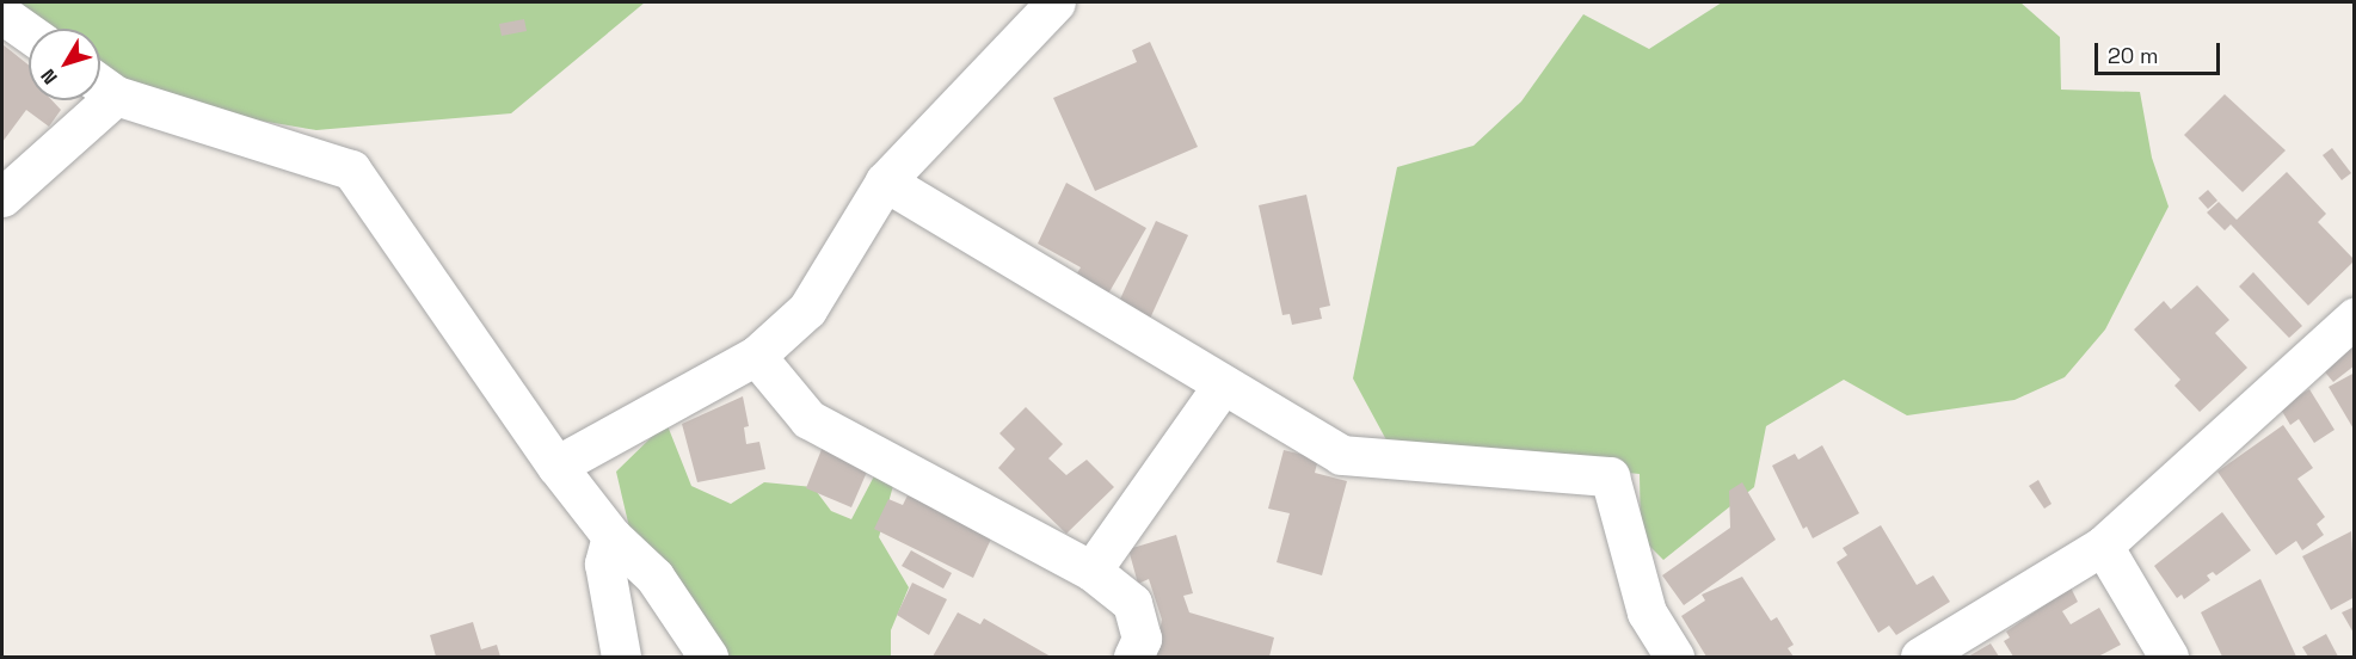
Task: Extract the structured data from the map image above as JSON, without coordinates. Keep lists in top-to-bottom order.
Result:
{
  "scale_bar": "20 m",
  "north": "bottom left"
}
